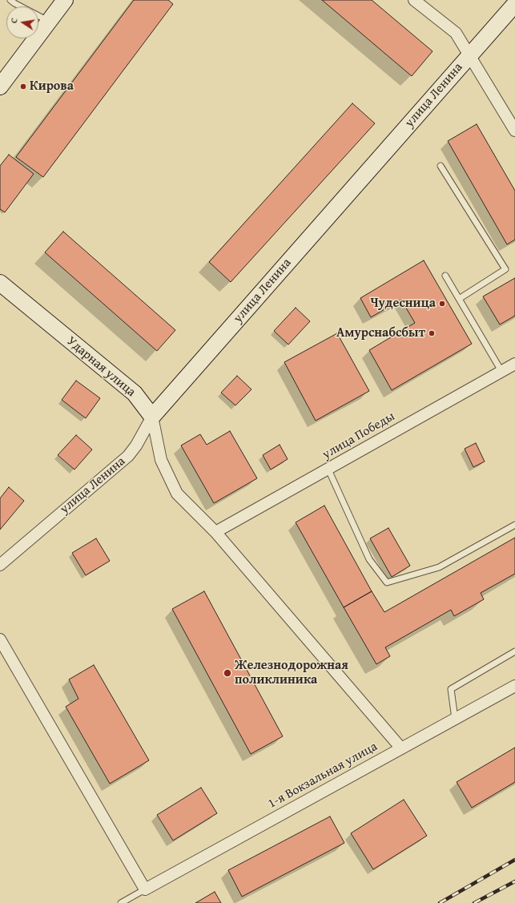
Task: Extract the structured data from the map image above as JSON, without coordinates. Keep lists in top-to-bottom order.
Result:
{
  "streets": {
    "street": [
      "улица Ленина",
      "Ударная улица",
      "улица Победы",
      "1-я Вокзальная улица"
    ]
  },
  "crossings": [
    ["улица Ленина", "Ударная улица"],
    ["Ударная улица", "улица Победы"],
    ["Ударная улица", "1-я Вокзальная улица"]
  ],
  "places": [
    "Кирова",
    "Чудесница",
    "Амурснабсбыт",
    "Железнодорожная поликлиника"
  ],
  "north": "left"
}
